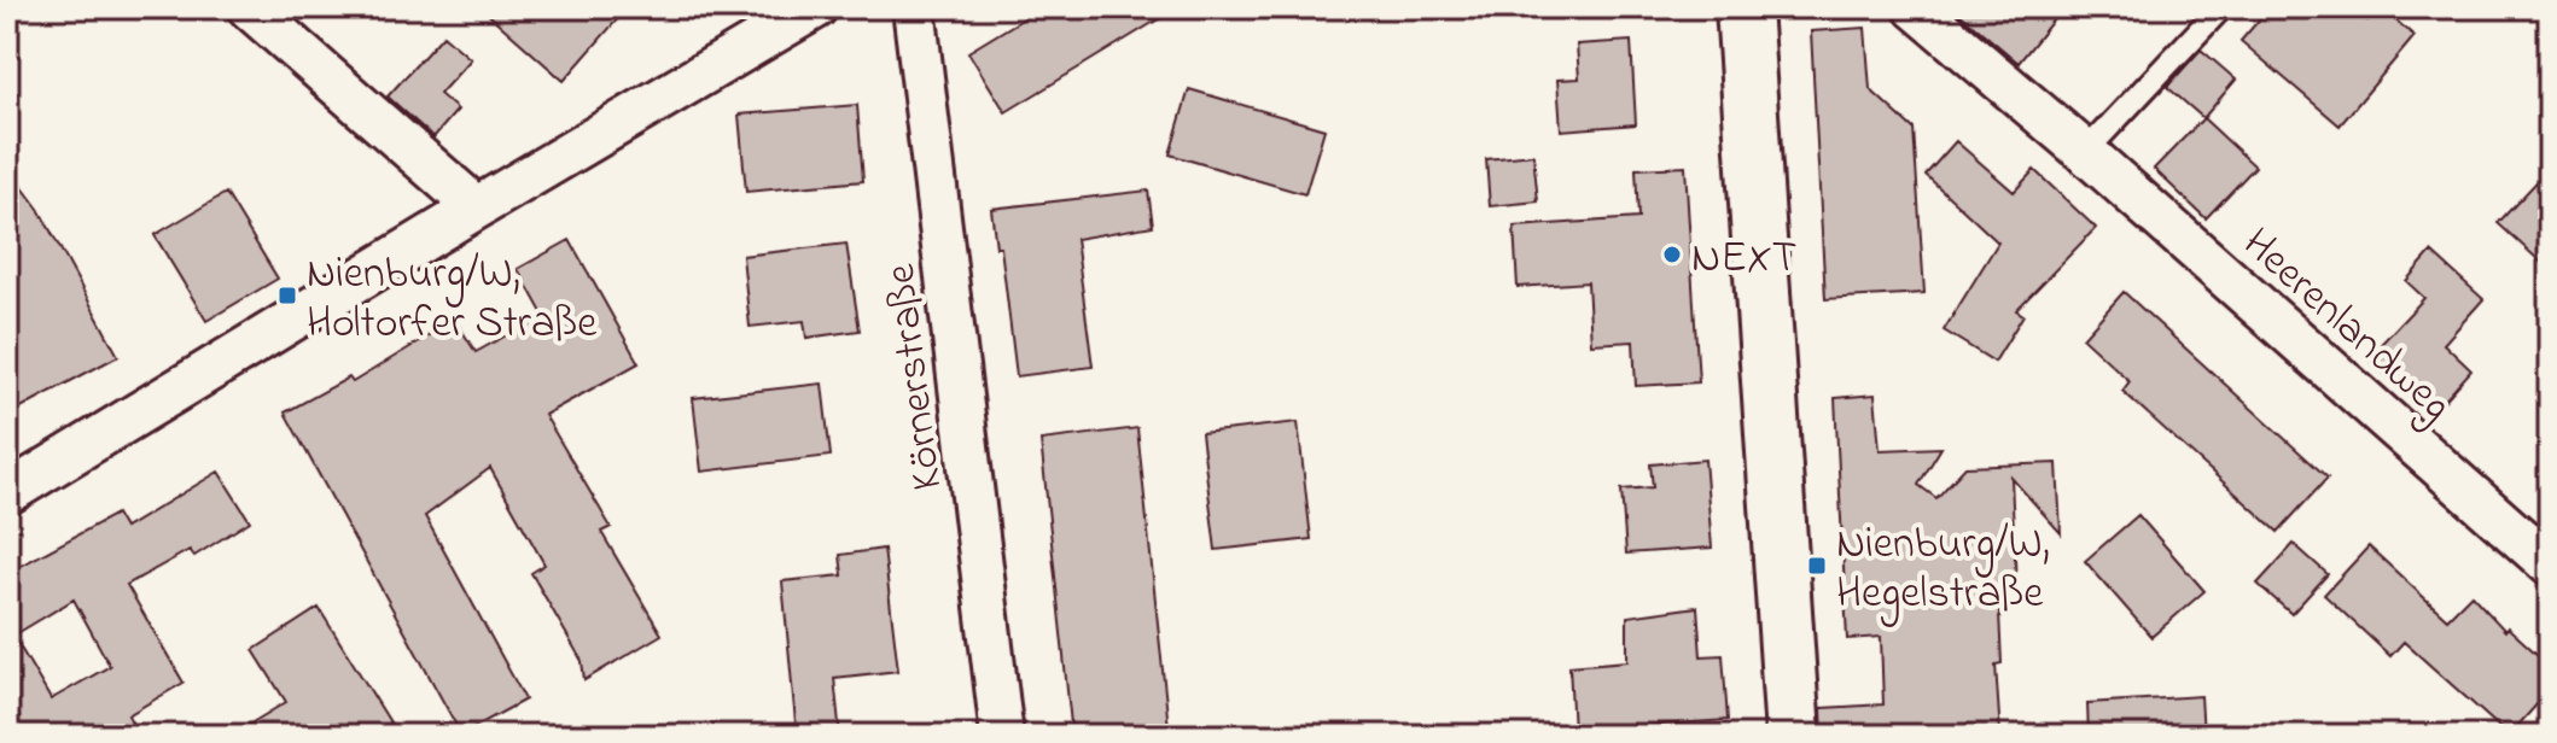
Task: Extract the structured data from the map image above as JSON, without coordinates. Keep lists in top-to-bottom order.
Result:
{
  "streets": {
    "street": ["Heerenlandweg", "Körnerstraße"]
  },
  "places": {
    "other": ["NEXT"],
    "transit": ["Nienburg/W, Holtorfer Straße", "Nienburg/W, Hegelstraße"]
  }
}
